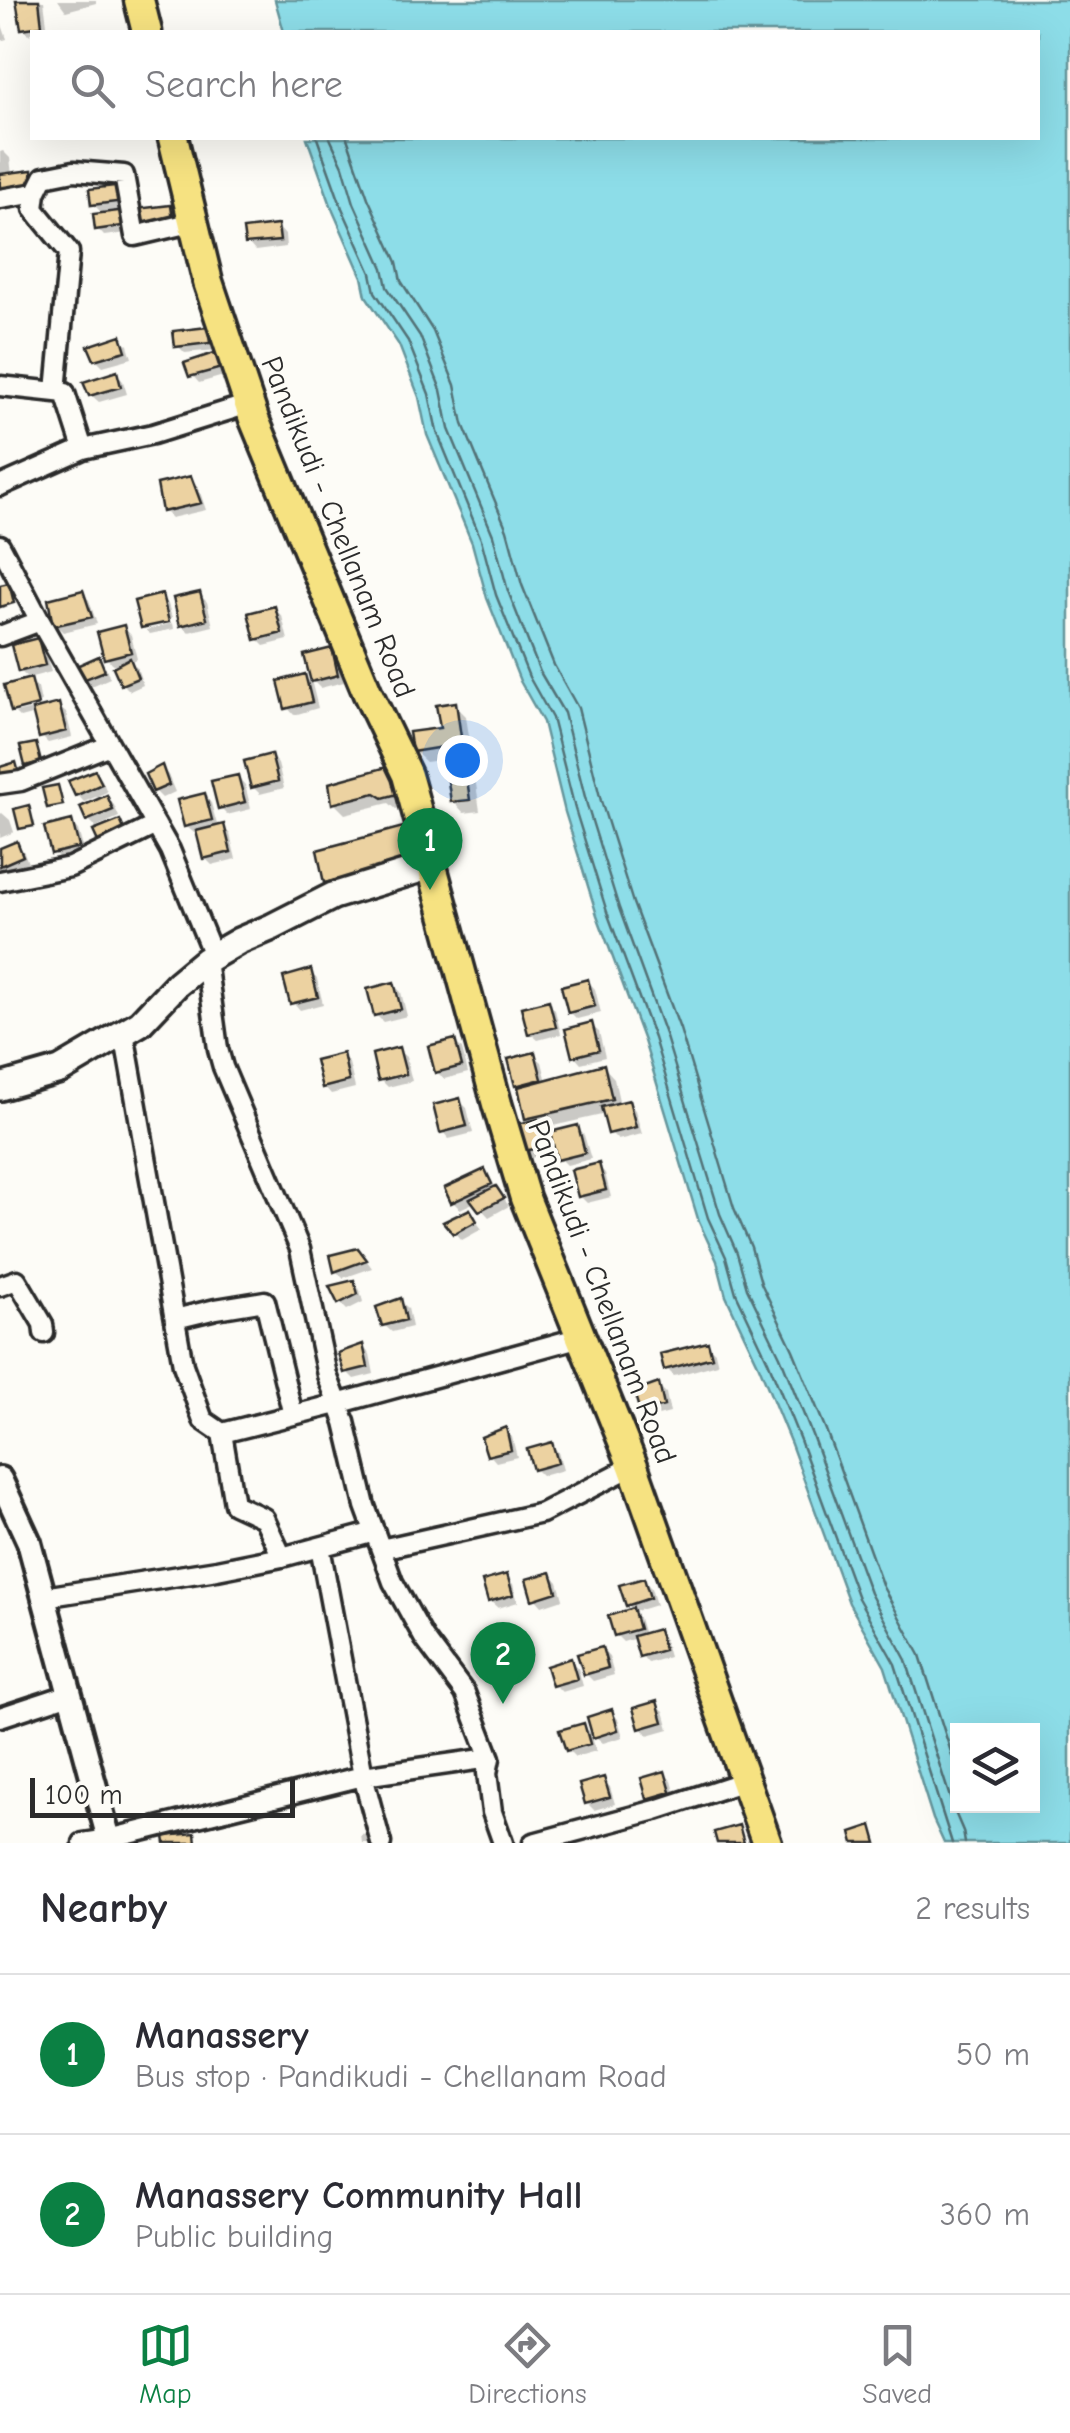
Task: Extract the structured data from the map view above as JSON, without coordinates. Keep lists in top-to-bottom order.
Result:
{
  "streets": {
    "main road": ["Pandikudi - Chellanam Road"]
  },
  "scale_bar": "100 m",
  "page": {
    "search": "Search here",
    "pins": ["1", "2"],
    "scale": "100 m",
    "heading": ["Nearby", "2 results"],
    "list": [
      {
        "mark": "1",
        "name": "Manassery",
        "note": "Bus stop · Pandikudi - Chellanam Road",
        "value": "50 m"
      },
      {
        "mark": "2",
        "name": "Manassery Community Hall",
        "note": "Public building",
        "value": "360 m"
      }
    ],
    "nav": ["Map", "Directions", "Saved"]
  }
}
